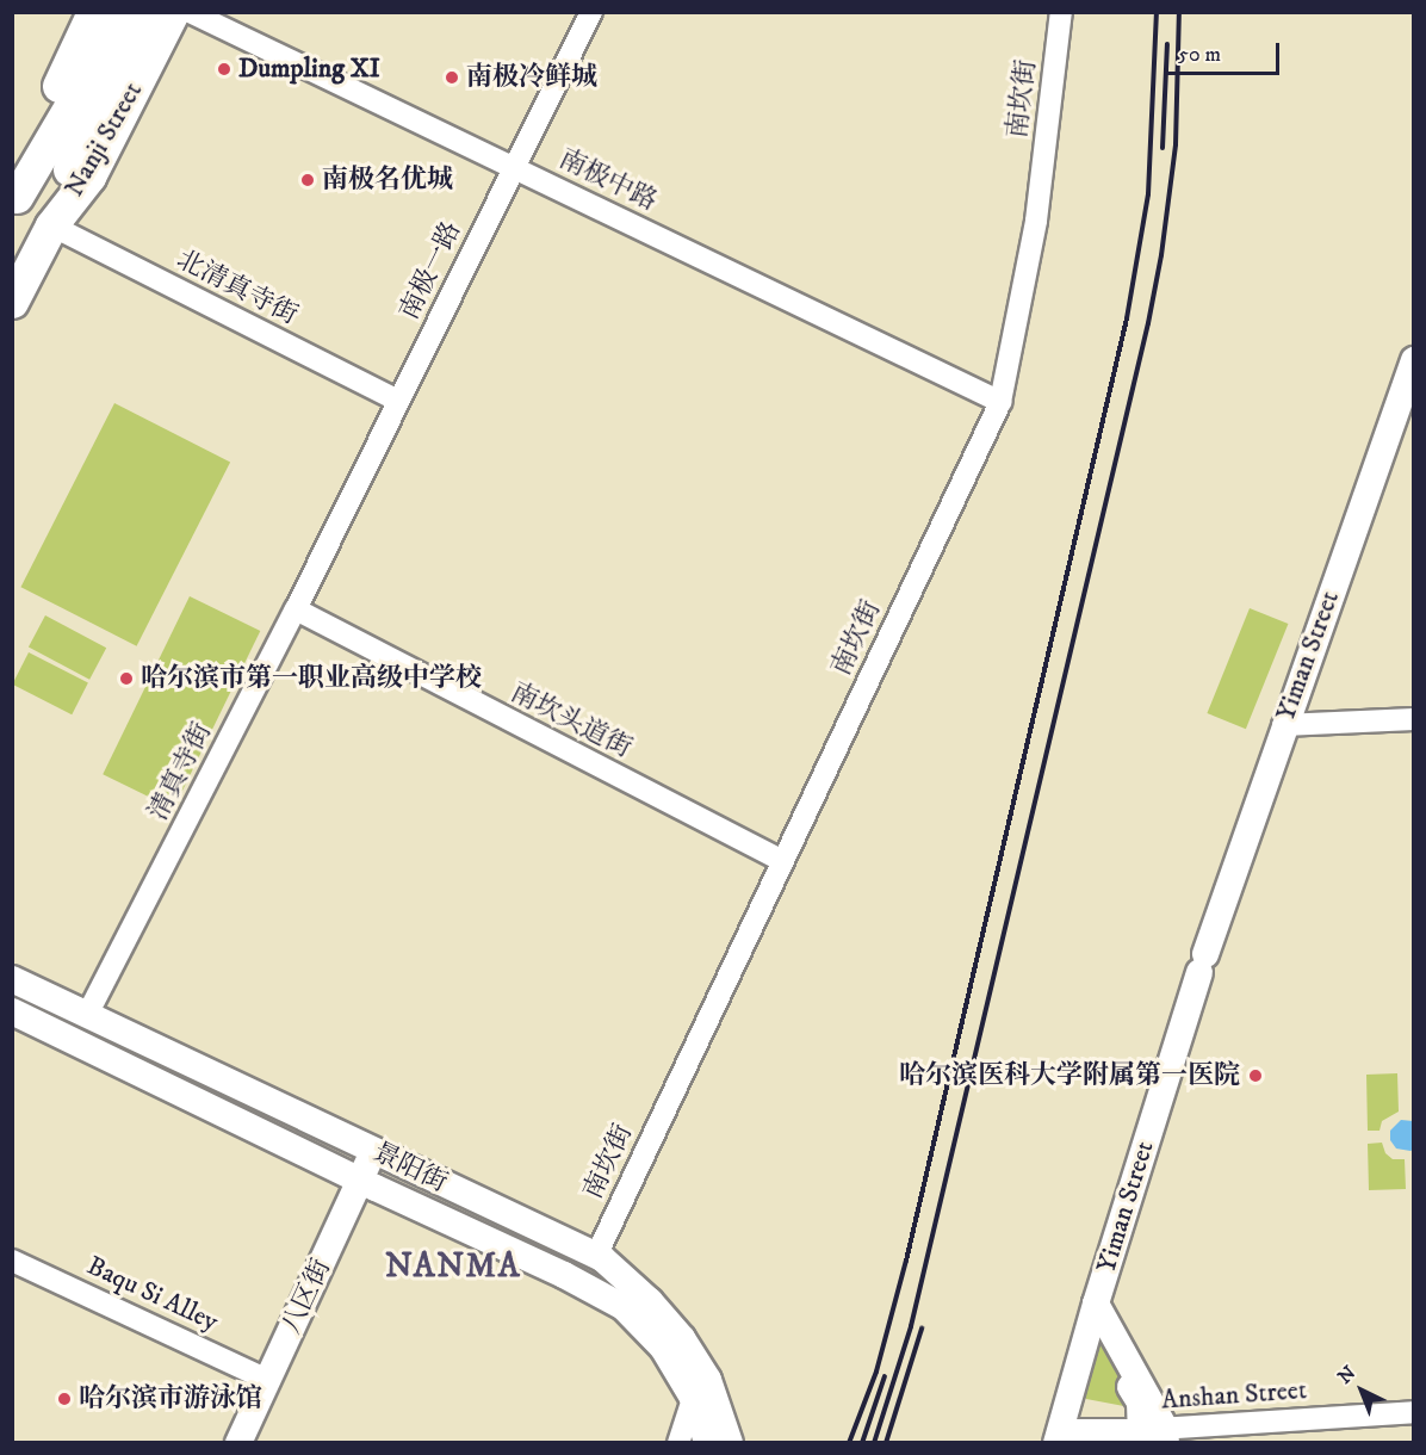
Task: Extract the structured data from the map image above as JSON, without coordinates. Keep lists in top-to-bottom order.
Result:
{
  "streets": {
    "highway": ["Nanji Street"],
    "main road": ["Yiman Street", "景阳街", "八区街"],
    "street": [
      "南坎街",
      "南极中路",
      "南极一路",
      "北清真寺街",
      "南坎头道街",
      "清真寺街",
      "Baqu Si Alley",
      "Anshan Street"
    ]
  },
  "crossings": [
    ["南坎街", "南极中路"],
    ["南坎街", "南坎头道街"],
    ["南坎街", "景阳街"],
    ["Nanji Street", "北清真寺街"],
    ["南极中路", "南极一路"],
    ["南极一路", "北清真寺街"],
    ["南极一路", "清真寺街"],
    ["北清真寺街", "清真寺街"],
    ["Yiman Street", "Anshan Street"],
    ["南坎头道街", "清真寺街"],
    ["清真寺街", "景阳街"],
    ["景阳街", "八区街"],
    ["Baqu Si Alley", "八区街"]
  ],
  "districts": ["NANMA"],
  "places": [
    "Dumpling XI",
    "南极冷鲜城",
    "南极名优城",
    "哈尔滨市第一职业高级中学校",
    "哈尔滨医科大学附属第一医院",
    "哈尔滨市游泳馆"
  ],
  "scale_bar": "50 m",
  "north": "top left"
}
